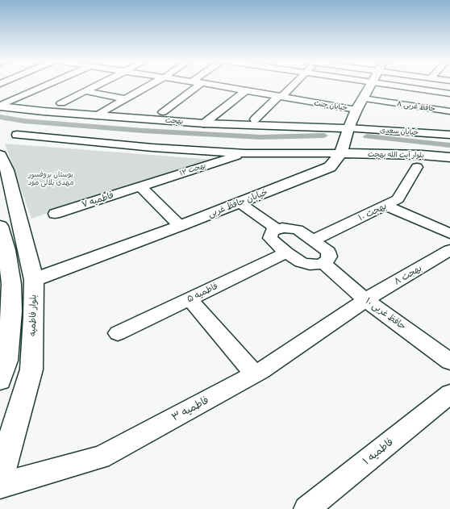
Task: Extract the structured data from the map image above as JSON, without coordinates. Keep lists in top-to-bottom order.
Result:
{
  "streets": {
    "main road": [
      "بهجت",
      "بلوار آیت الله بهجت",
      "خیابان حافظ غربی",
      "بلوار فاطمیه"
    ],
    "street": [
      "خیابان جنت",
      "حافظ غربی ۸",
      "خیابان سعدی",
      "بهجت ۱۲",
      "فاطمیه ۷",
      "بهجت ۱۰",
      "بهجت ۸",
      "فاطمیه ۵",
      "حافظ غربی ۱۰",
      "فاطمیه ۳",
      "فاطمیه ۱"
    ]
  },
  "crossings": [
    ["خیابان جنت", "حافظ غربی ۸"],
    ["خیابان جنت", "خیابان حافظ غربی"],
    ["حافظ غربی ۸", "خیابان حافظ غربی"],
    ["بهجت", "خیابان سعدی"],
    ["بهجت", "خیابان حافظ غربی"],
    ["خیابان سعدی", "خیابان حافظ غربی"],
    ["بلوار آیت الله بهجت", "خیابان حافظ غربی"],
    ["بهجت ۱۲", "فاطمیه ۷"],
    ["خیابان حافظ غربی", "بلوار فاطمیه"],
    ["بهجت ۸", "حافظ غربی ۱۰"],
    ["بهجت ۸", "فاطمیه ۳"],
    ["حافظ غربی ۱۰", "فاطمیه ۳"]
  ],
  "parks": ["بوستان پروفسور مهدی بلالی مود"]
}
